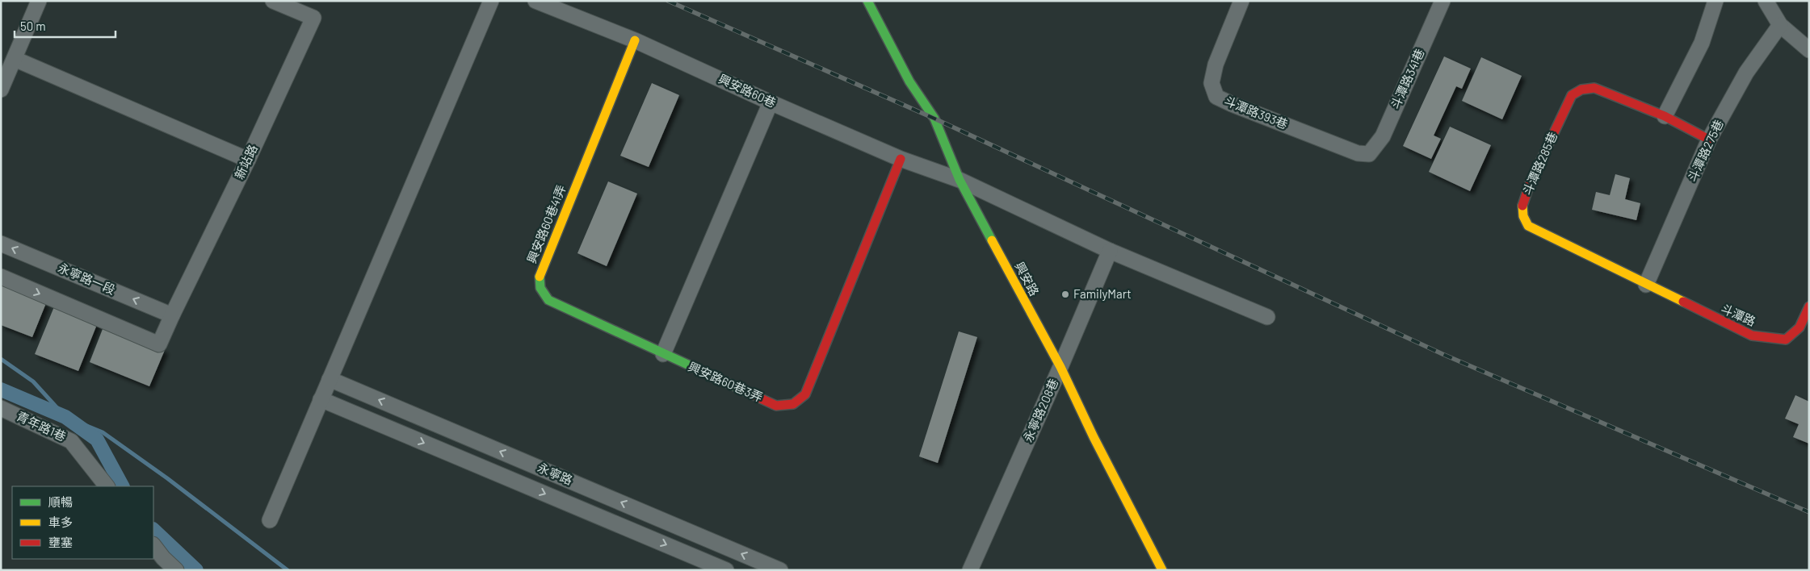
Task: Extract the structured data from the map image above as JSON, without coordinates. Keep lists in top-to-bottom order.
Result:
{
  "streets": {
    "street": [
      "斗潭路341巷",
      "興安路60巷",
      "斗潭路393巷",
      "斗潭路275巷",
      "新站路",
      "斗潭路285巷",
      "興安路60巷41弄",
      "永寧路一段",
      "興安路",
      "斗潭路",
      "興安路60巷3弄",
      "永寧路208巷",
      "青年路1巷",
      "永寧路"
    ]
  },
  "crossings": [
    ["斗潭路341巷", "斗潭路393巷"],
    ["興安路60巷", "興安路60巷41弄"],
    ["興安路60巷", "興安路"],
    ["興安路60巷", "興安路60巷3弄"],
    ["興安路60巷", "永寧路208巷"],
    ["斗潭路275巷", "斗潭路285巷"],
    ["斗潭路275巷", "斗潭路"],
    ["新站路", "永寧路一段"],
    ["斗潭路285巷", "斗潭路"],
    ["興安路60巷41弄", "興安路60巷3弄"],
    ["興安路", "永寧路208巷"]
  ],
  "one_way": ["永寧路一段"],
  "places": ["FamilyMart"],
  "legend": ["順暢", "車多", "壅塞"],
  "scale_bar": "50 m"
}
